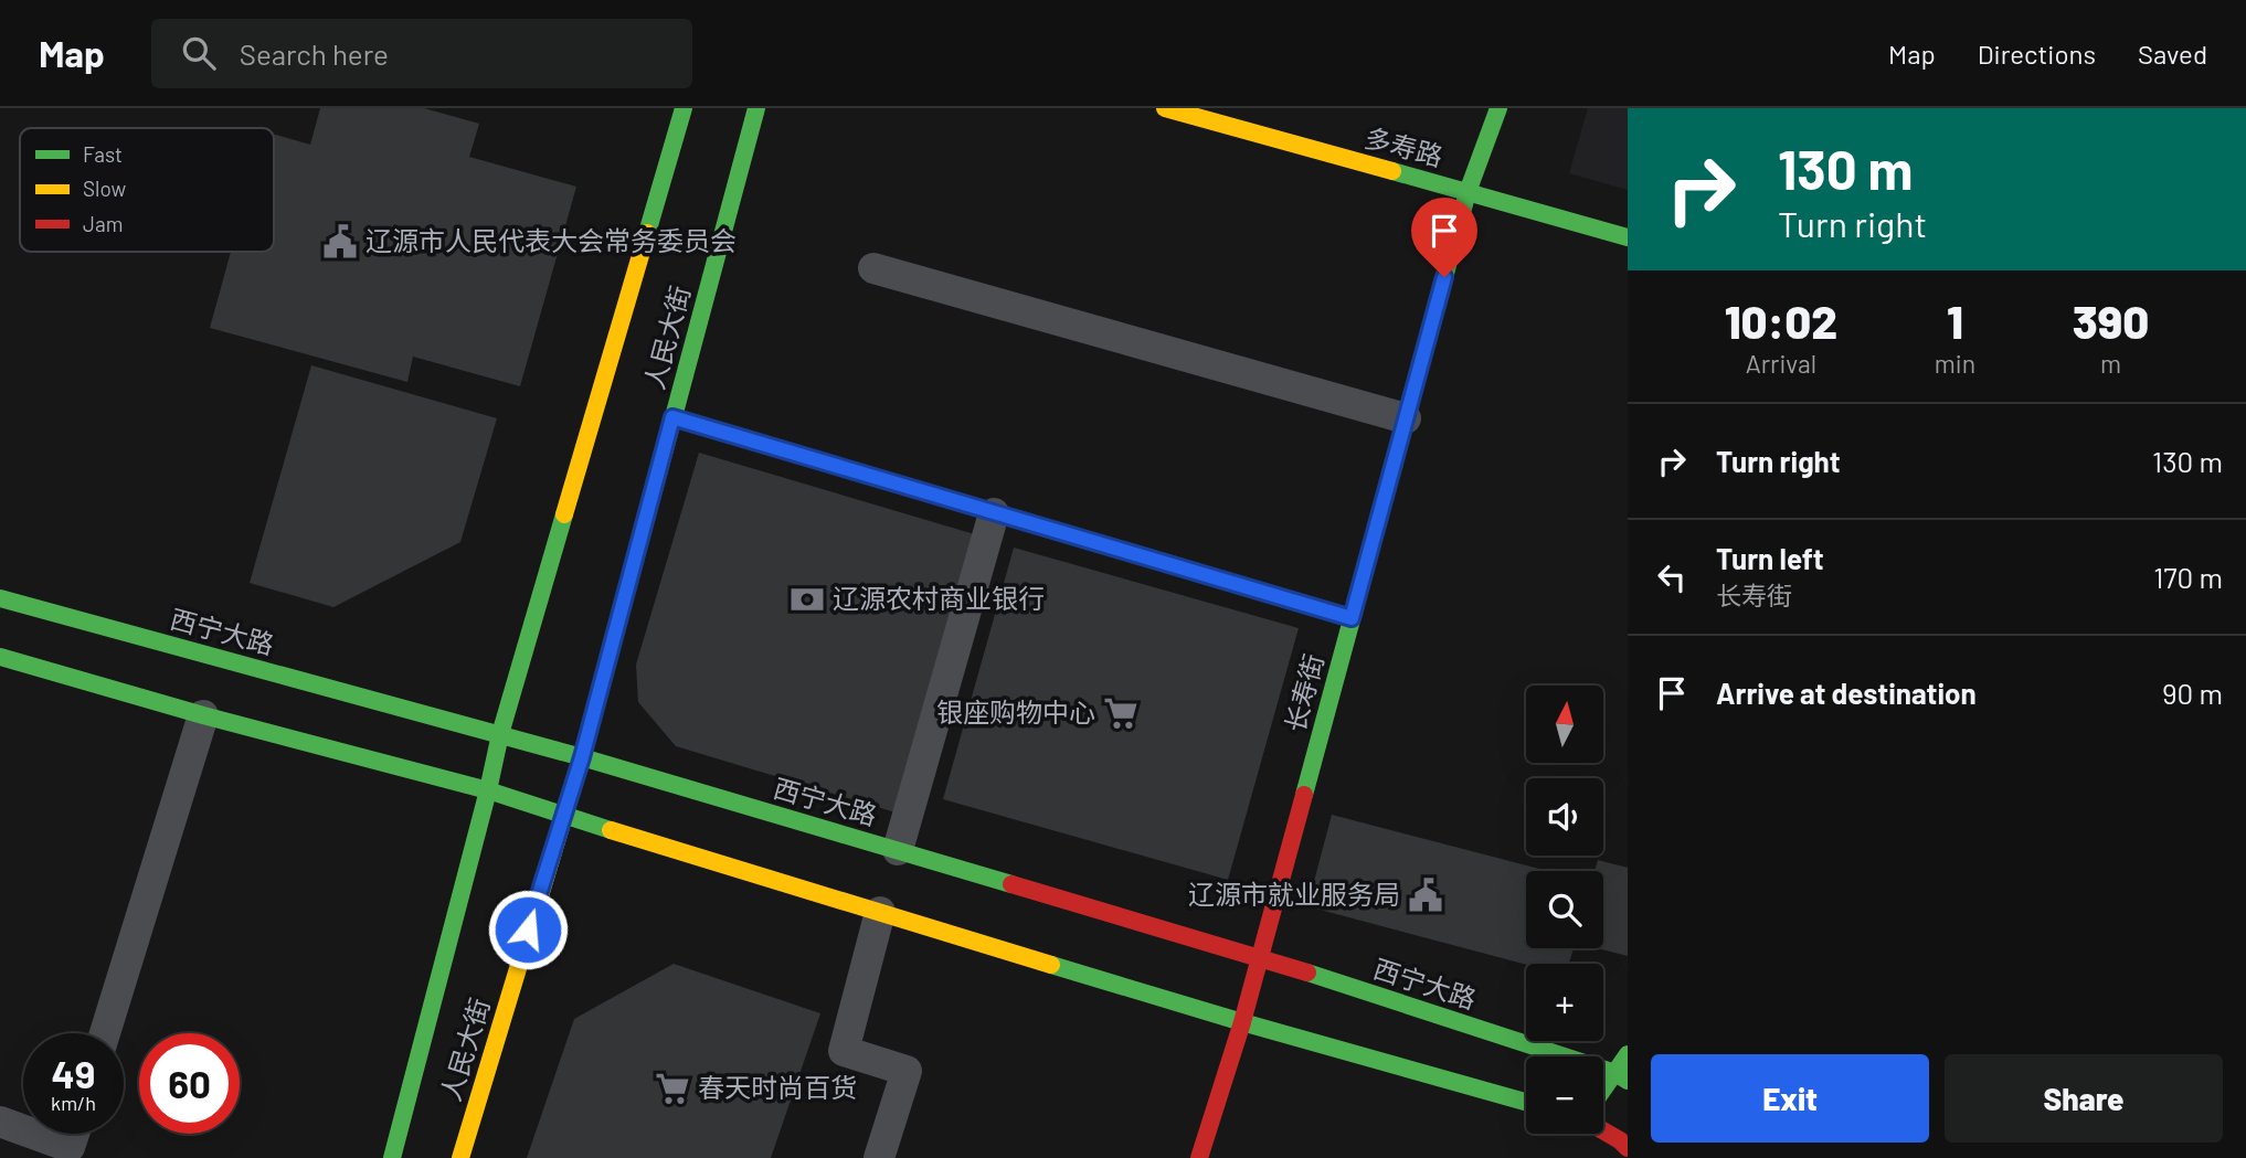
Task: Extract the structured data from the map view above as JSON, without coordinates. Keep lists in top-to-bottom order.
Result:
{
  "streets": {
    "main road": [
      "多寿路",
      "人民大街",
      "西宁大路",
      "长寿街"
    ]
  },
  "crossings": [
    ["多寿路", "长寿街"],
    ["人民大街", "西宁大路"],
    ["西宁大路", "长寿街"]
  ],
  "places": {
    "public building": ["辽源市人民代表大会常务委员会", "辽源市就业服务局"],
    "bank": ["辽源农村商业银行"],
    "supermarket": ["银座购物中心", "春天时尚百货"]
  },
  "legend": ["Fast", "Slow", "Jam"],
  "north": "top",
  "page": {
    "header": "Map",
    "search": "Search here",
    "nav": ["Map", "Directions", "Saved"],
    "turn": ["130 m", "Turn right"],
    "eta": [
      "10:02",
      "Arrival",
      "1",
      "min",
      "390",
      "m"
    ],
    "list": [
      {
        "name": "Turn right",
        "value": "130 m"
      },
      {
        "name": "Turn left",
        "note": "长寿街",
        "value": "170 m"
      },
      {
        "name": "Arrive at destination",
        "value": "90 m"
      }
    ],
    "map_buttons": ["+", "−"],
    "speed": "49 km/h",
    "limit": "60",
    "buttons": ["Exit", "Share"]
  }
}
